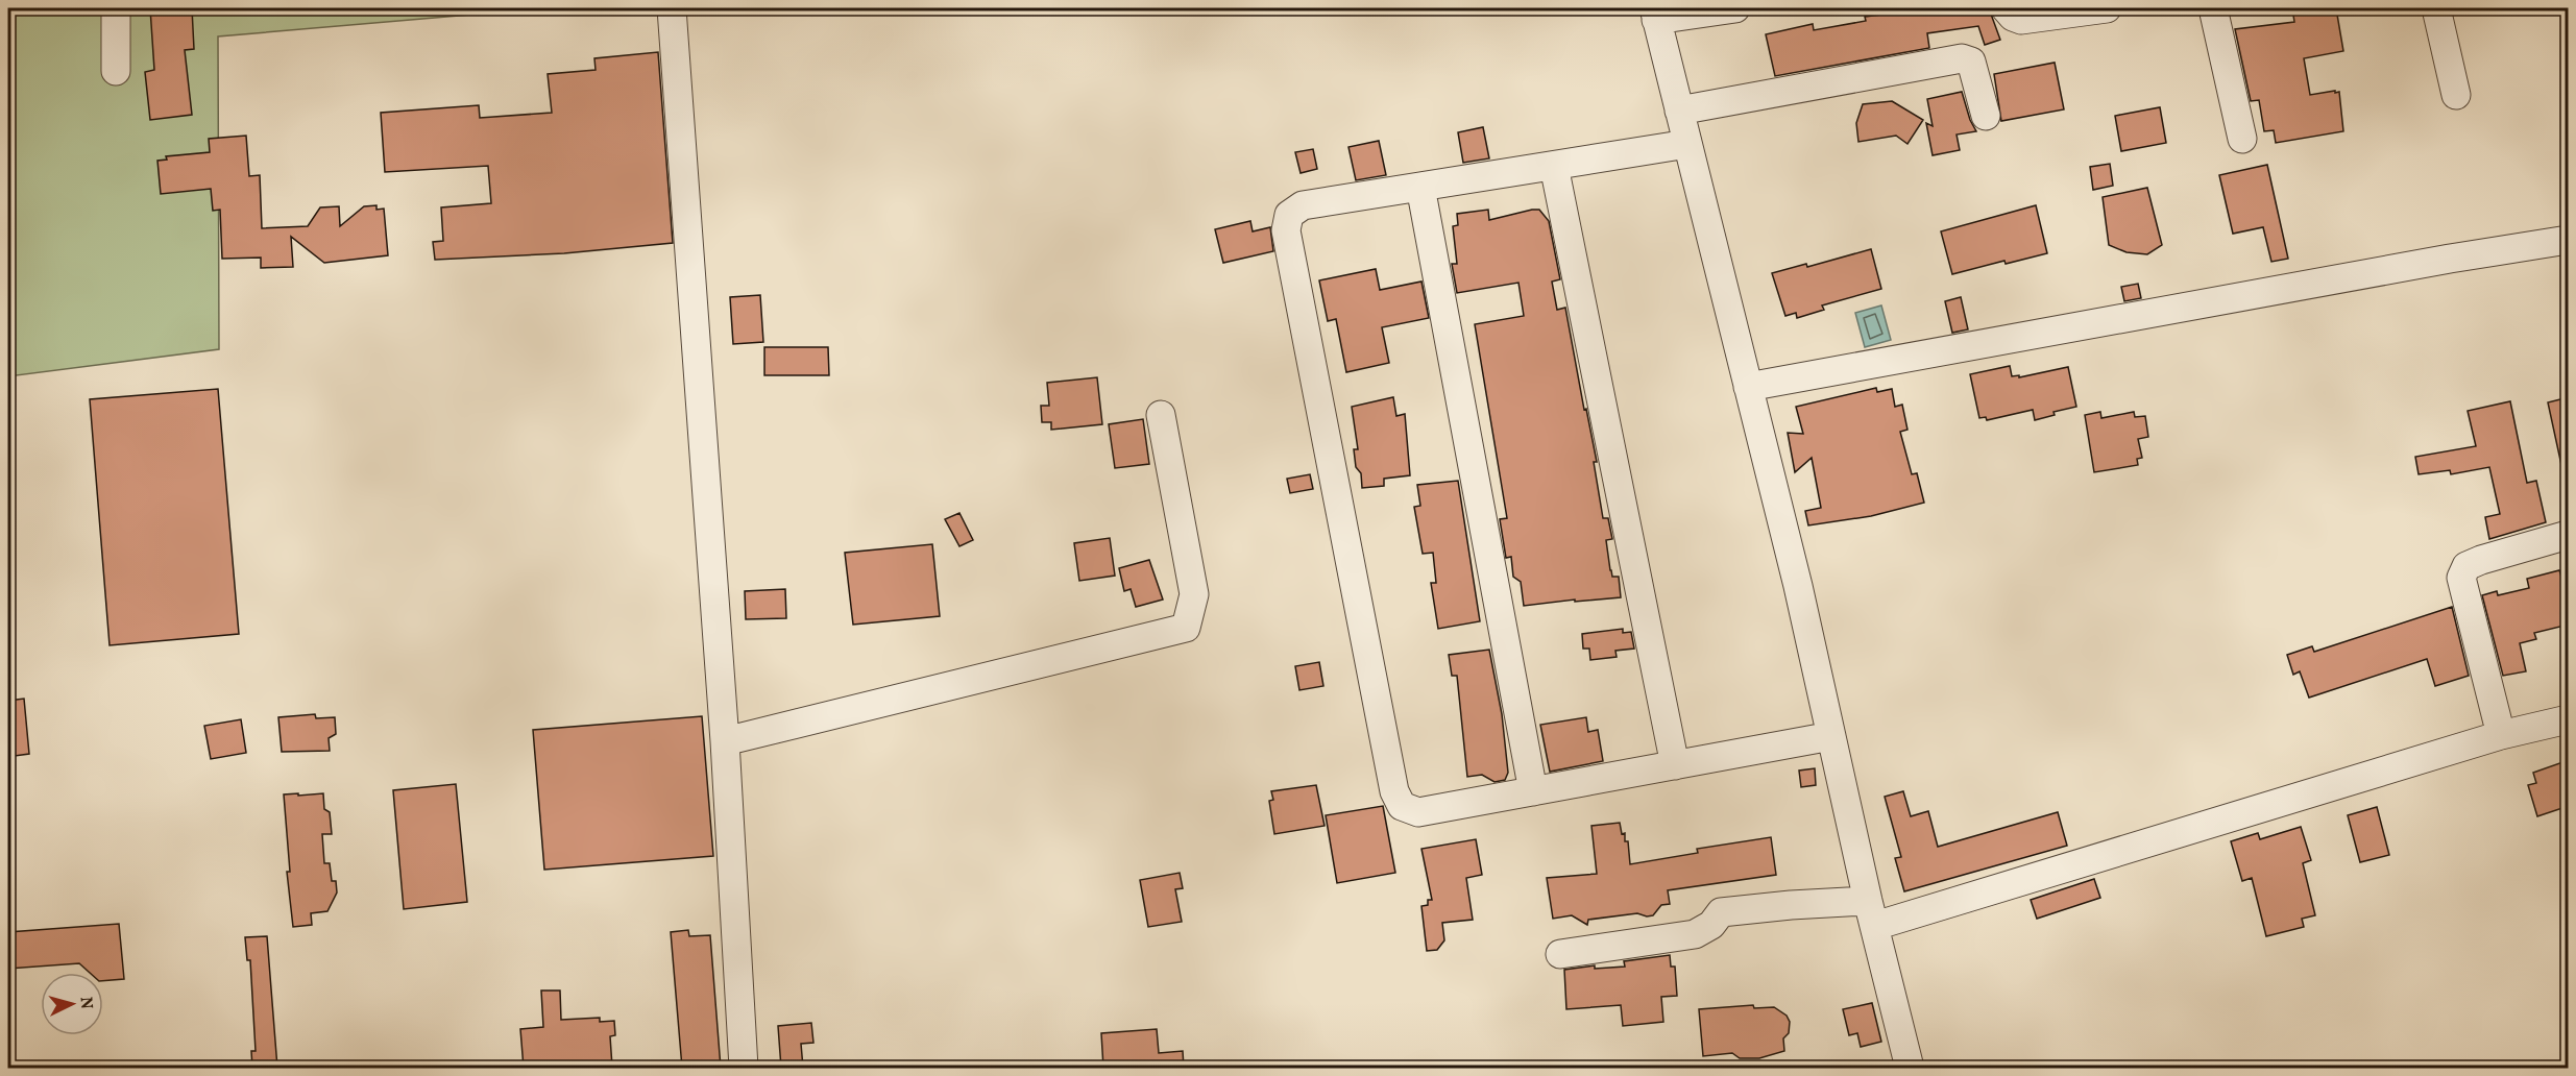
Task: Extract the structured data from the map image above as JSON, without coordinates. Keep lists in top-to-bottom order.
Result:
{
  "north": "right"
}
